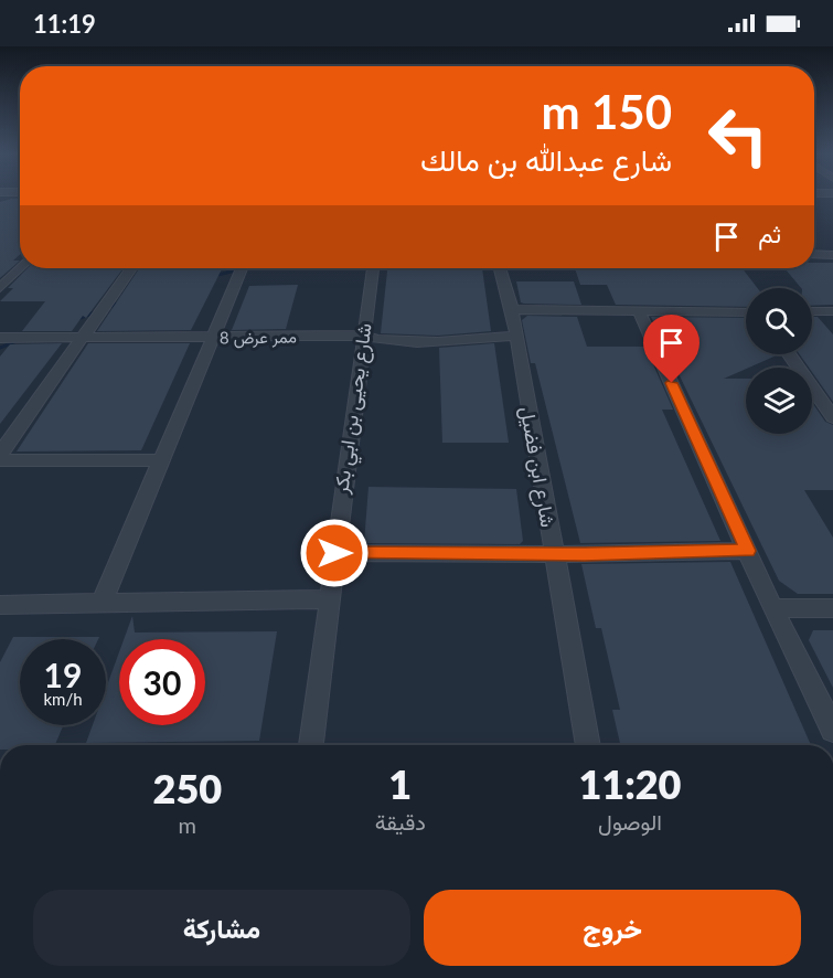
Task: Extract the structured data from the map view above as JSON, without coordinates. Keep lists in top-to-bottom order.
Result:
{
  "streets": {
    "street": ["ممر عرض 8", "شارع يحيى بن ابي بكر", "شارع ابن فضيل"]
  },
  "crossings": [
    ["ممر عرض 8", "شارع يحيى بن ابي بكر"],
    ["ممر عرض 8", "شارع ابن فضيل"]
  ],
  "page": {
    "status": "11:19",
    "turn": ["150 m", "شارع عبدالله بن مالك"],
    "then": "ثم",
    "speed": "19 km/h",
    "limit": "30",
    "eta": [
      "11:20",
      "الوصول",
      "1",
      "دقيقة",
      "250",
      "m"
    ],
    "buttons": ["خروج", "مشاركة"]
  }
}
